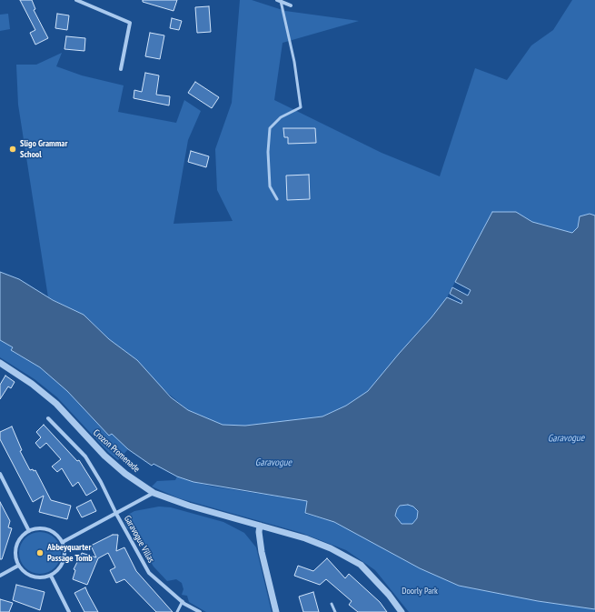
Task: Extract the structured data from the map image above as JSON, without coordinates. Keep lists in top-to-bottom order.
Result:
{
  "streets": {
    "street": ["Crozon Promenade", "Garavogue Villas"]
  },
  "crossings": [
    ["Crozon Promenade", "Garavogue Villas"]
  ],
  "water": ["Garavogue"],
  "parks": ["Doorly Park"],
  "places": ["Sligo Grammar School", "Abbeyquarter Passage Tomb"]
}
